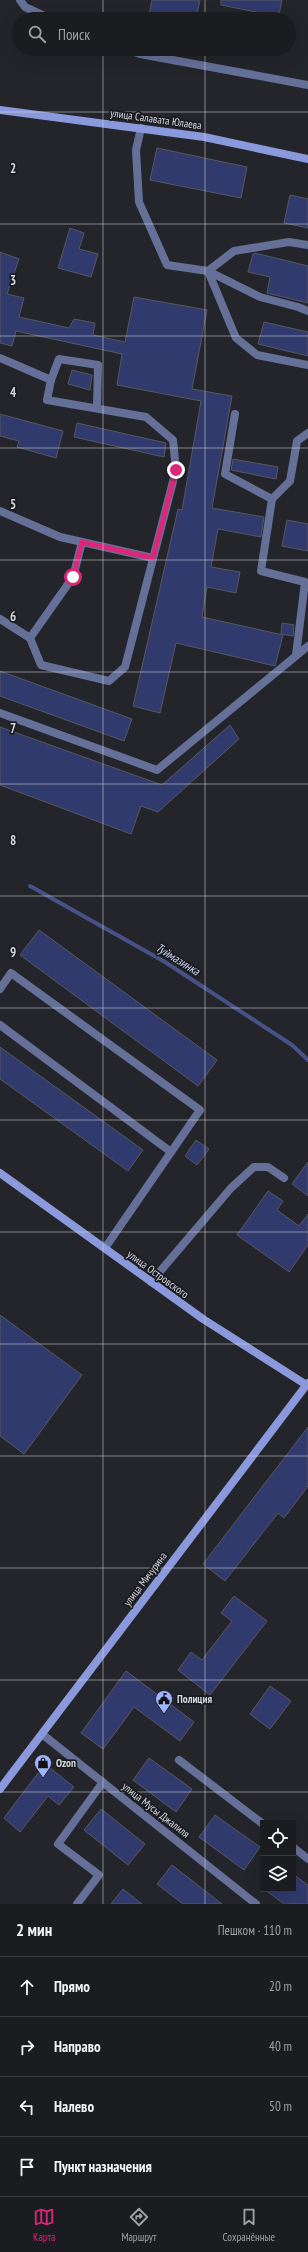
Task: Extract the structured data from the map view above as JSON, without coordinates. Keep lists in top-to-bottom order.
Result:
{
  "streets": {
    "street": [
      "улица Салавата Юлаева",
      "улица Островского",
      "улица Мичурина",
      "улица Мусы Джалиля"
    ]
  },
  "crossings": [
    ["улица Островского", "улица Мичурина"],
    ["улица Мичурина", "улица Мусы Джалиля"]
  ],
  "water": ["Туймазинка"],
  "places": {
    "public building": ["Полиция"],
    "shop": ["Ozon"]
  },
  "page": {
    "search": "Поиск",
    "heading": ["2 мин", "Пешком · 110 m"],
    "list": [
      ["Прямо", "20 m"],
      ["Направо", "40 m"],
      ["Налево", "50 m"],
      "Пункт назначения"
    ],
    "nav": ["Карта", "Маршрут", "Сохранённые"]
  },
  "grid": {
    "rows": [
      "2",
      "3",
      "4",
      "5",
      "6",
      "7",
      "8",
      "9"
    ]
  }
}
